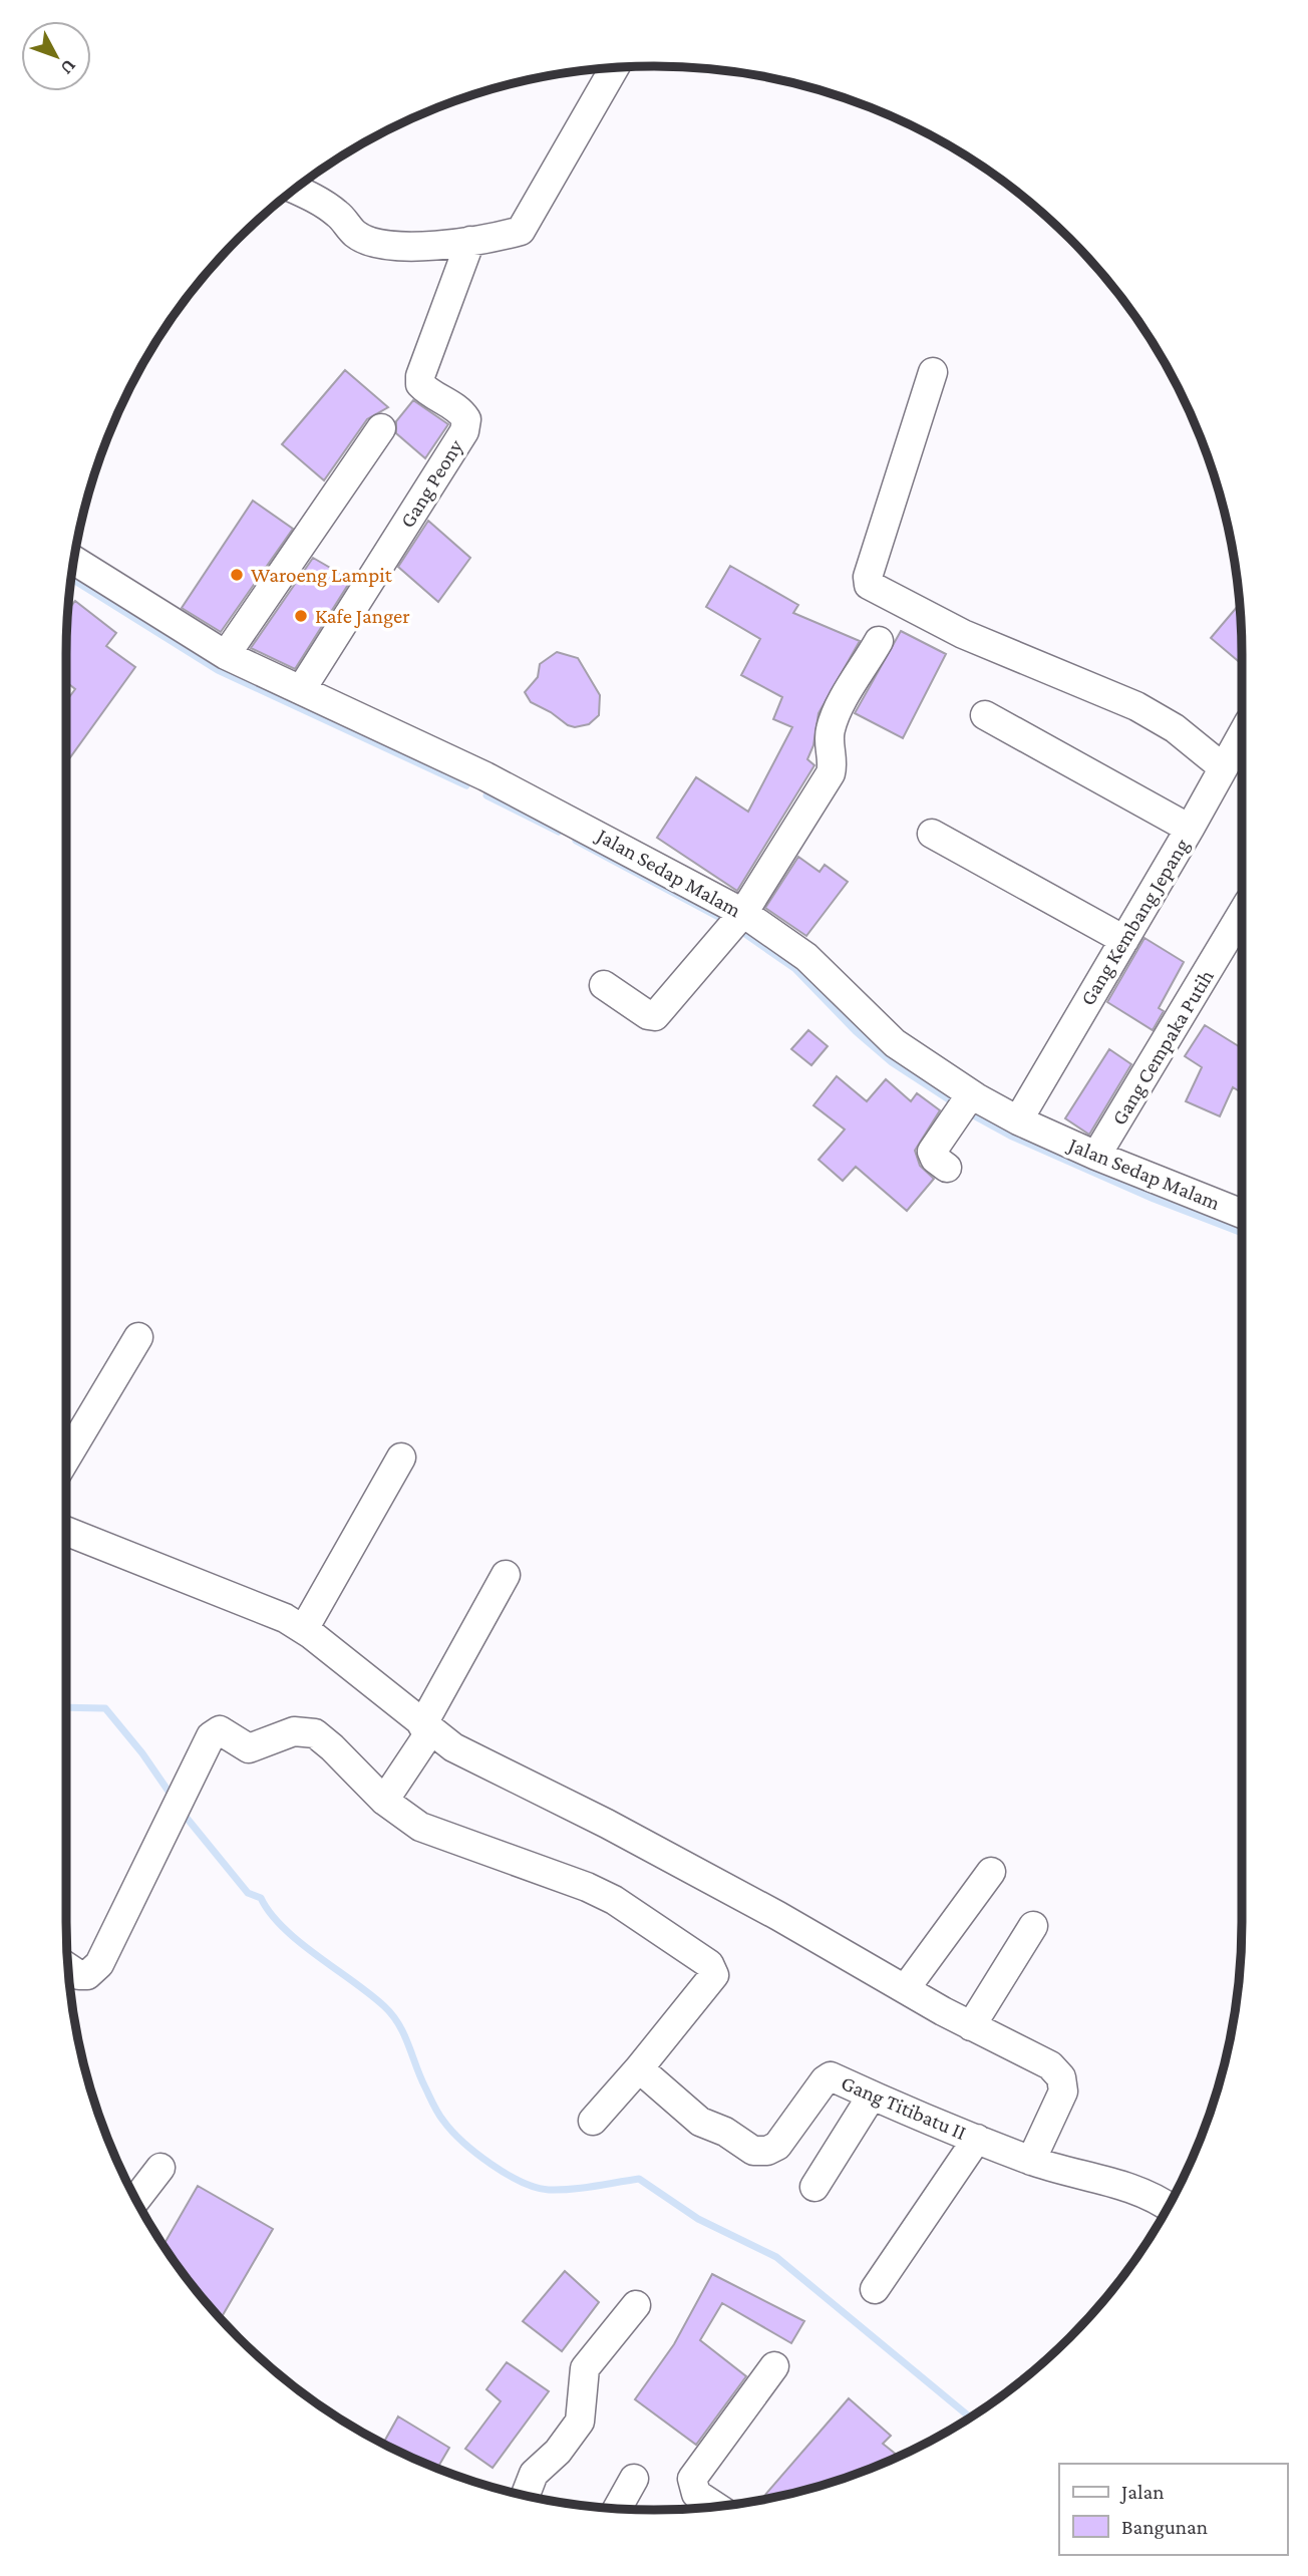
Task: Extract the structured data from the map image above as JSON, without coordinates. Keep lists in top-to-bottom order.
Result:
{
  "streets": {
    "street": [
      "Gang Peony",
      "Jalan Sedap Malam",
      "Gang Kembang Jepang",
      "Gang Cempaka Putih",
      "Gang Titibatu II"
    ]
  },
  "crossings": [
    ["Gang Peony", "Jalan Sedap Malam"],
    ["Jalan Sedap Malam", "Gang Kembang Jepang"],
    ["Jalan Sedap Malam", "Gang Cempaka Putih"]
  ],
  "places": ["Waroeng Lampit", "Kafe Janger"],
  "legend": ["Jalan", "Bangunan"],
  "north": "bottom right"
}
